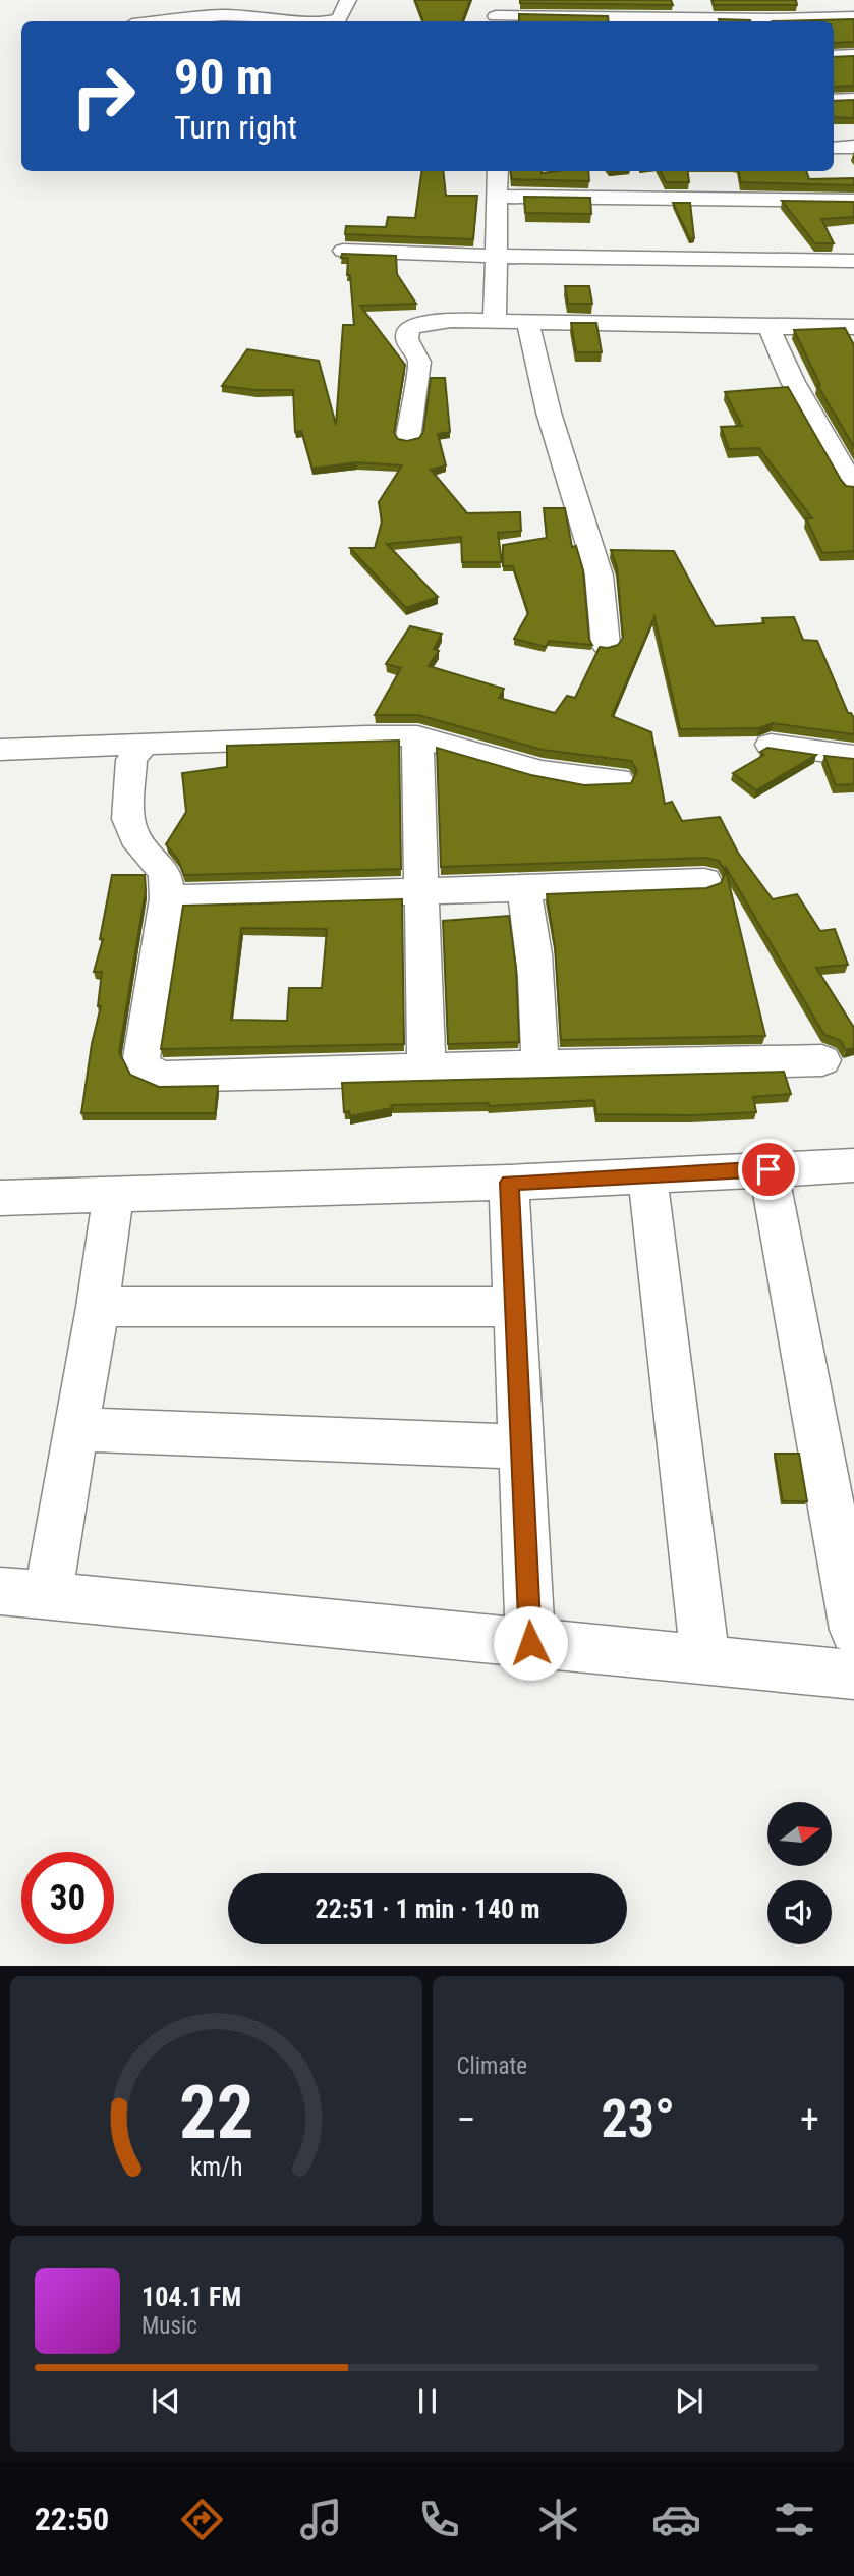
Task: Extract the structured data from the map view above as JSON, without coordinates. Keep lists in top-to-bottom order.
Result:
{
  "north": "right",
  "page": {
    "turn": ["90 m", "Turn right"],
    "limit": "30",
    "trip": "22:51 · 1 min · 140 m",
    "tile": "Climate",
    "heat": ["−", "23°", "+"],
    "song": ["104.1 FM", "Music"],
    "tabs": "22:50",
    "gauge": ["22", "km/h"]
  }
}
